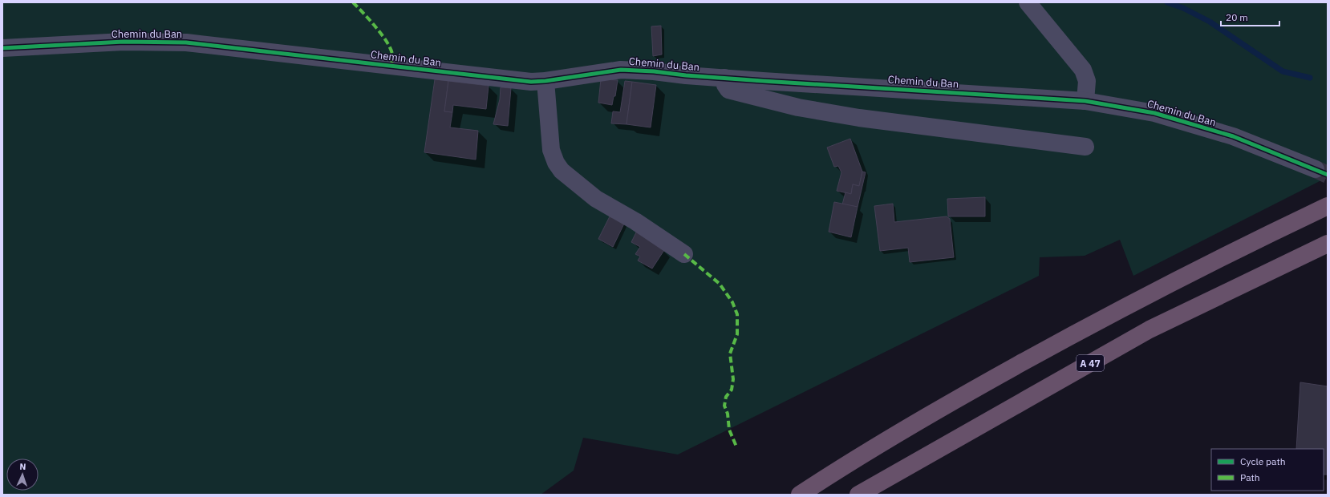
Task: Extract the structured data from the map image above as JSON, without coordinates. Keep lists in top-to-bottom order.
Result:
{
  "streets": {
    "highway": ["A 47"],
    "street": ["Chemin du Ban"]
  },
  "legend": ["Cycle path", "Path"],
  "scale_bar": "20 m",
  "north": "top"
}
